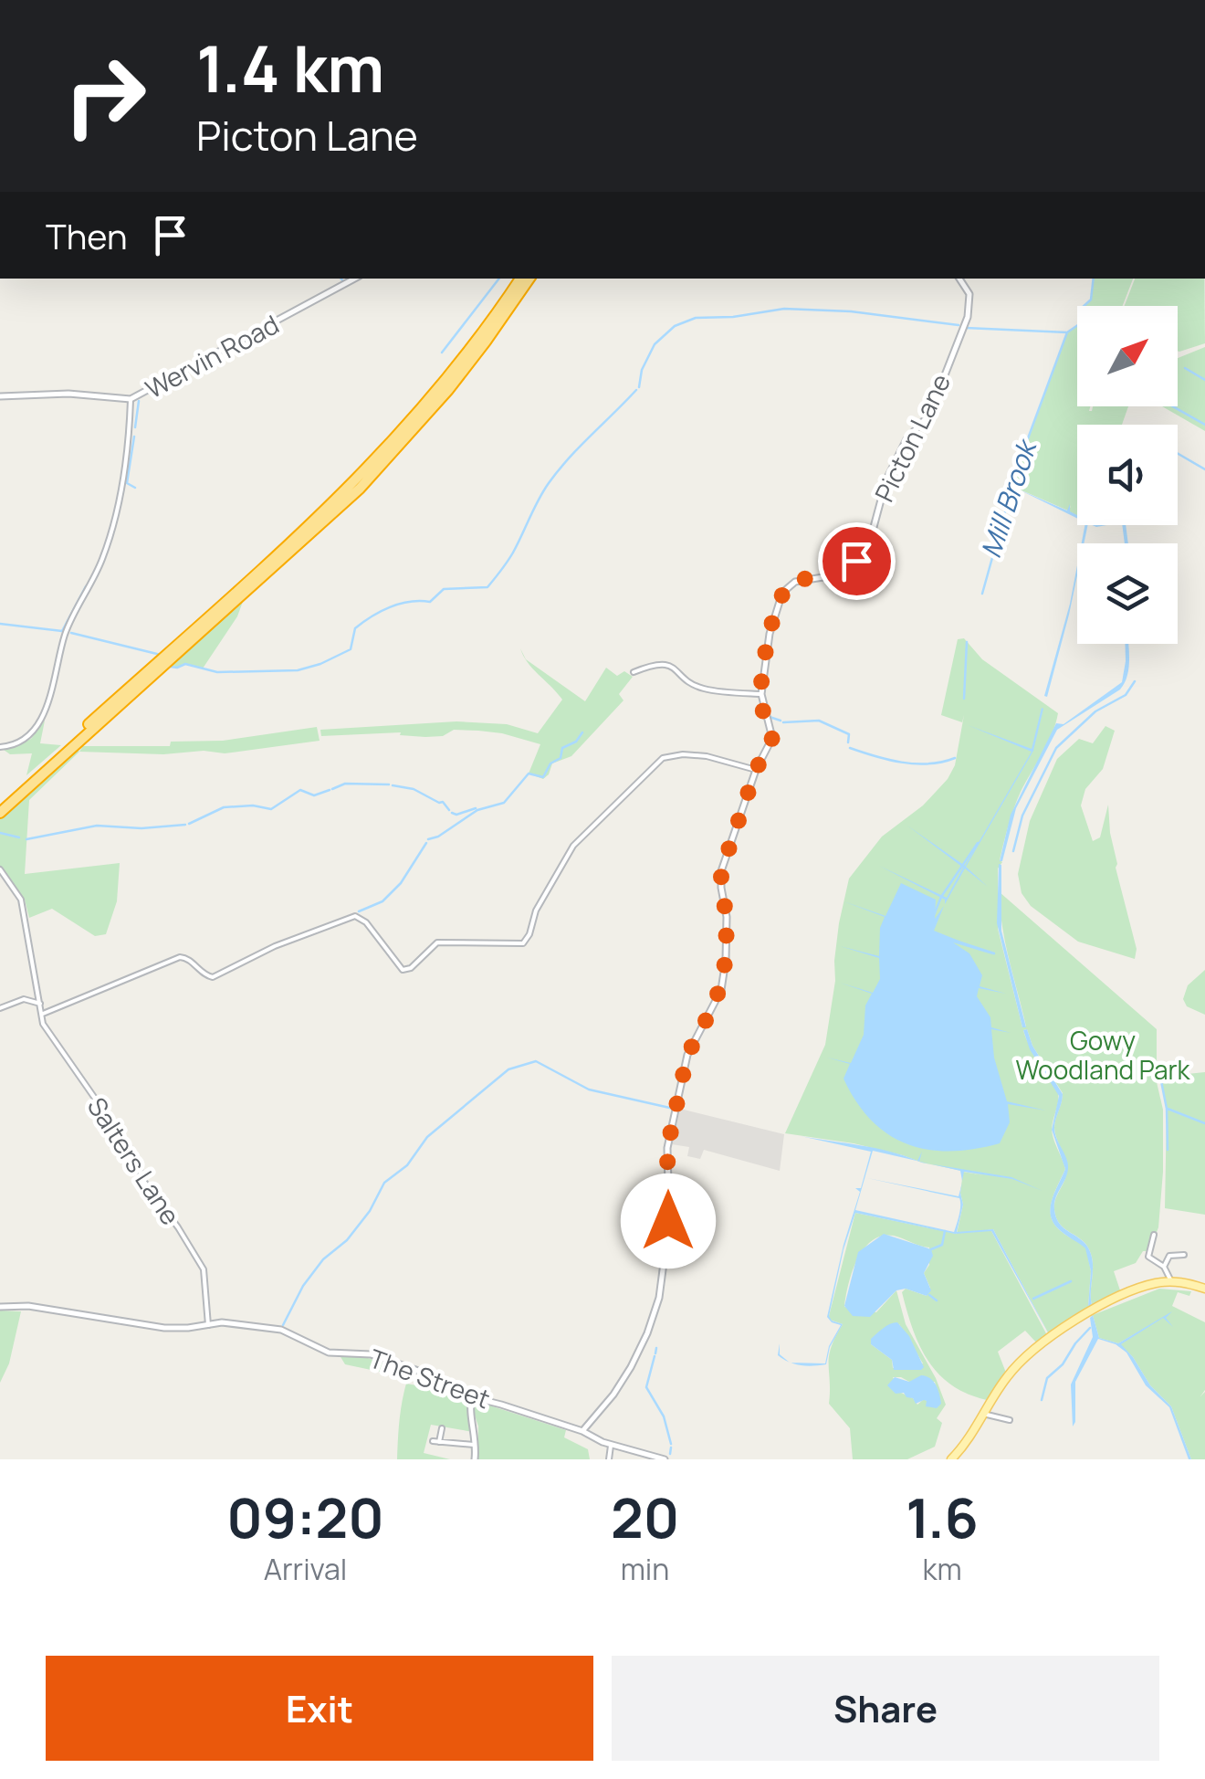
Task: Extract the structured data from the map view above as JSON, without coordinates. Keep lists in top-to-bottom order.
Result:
{
  "streets": {
    "street": [
      "Wervin Road",
      "Picton Lane",
      "Salters Lane",
      "The Street"
    ]
  },
  "crossings": [
    ["Picton Lane", "The Street"],
    ["Salters Lane", "The Street"]
  ],
  "water": ["Mill Brook"],
  "parks": ["Gowy Woodland Park"],
  "north": "top right",
  "page": {
    "turn": ["1.4 km", "Picton Lane"],
    "then": "Then",
    "eta": [
      "09:20",
      "Arrival",
      "20",
      "min",
      "1.6",
      "km"
    ],
    "buttons": ["Exit", "Share"]
  }
}
